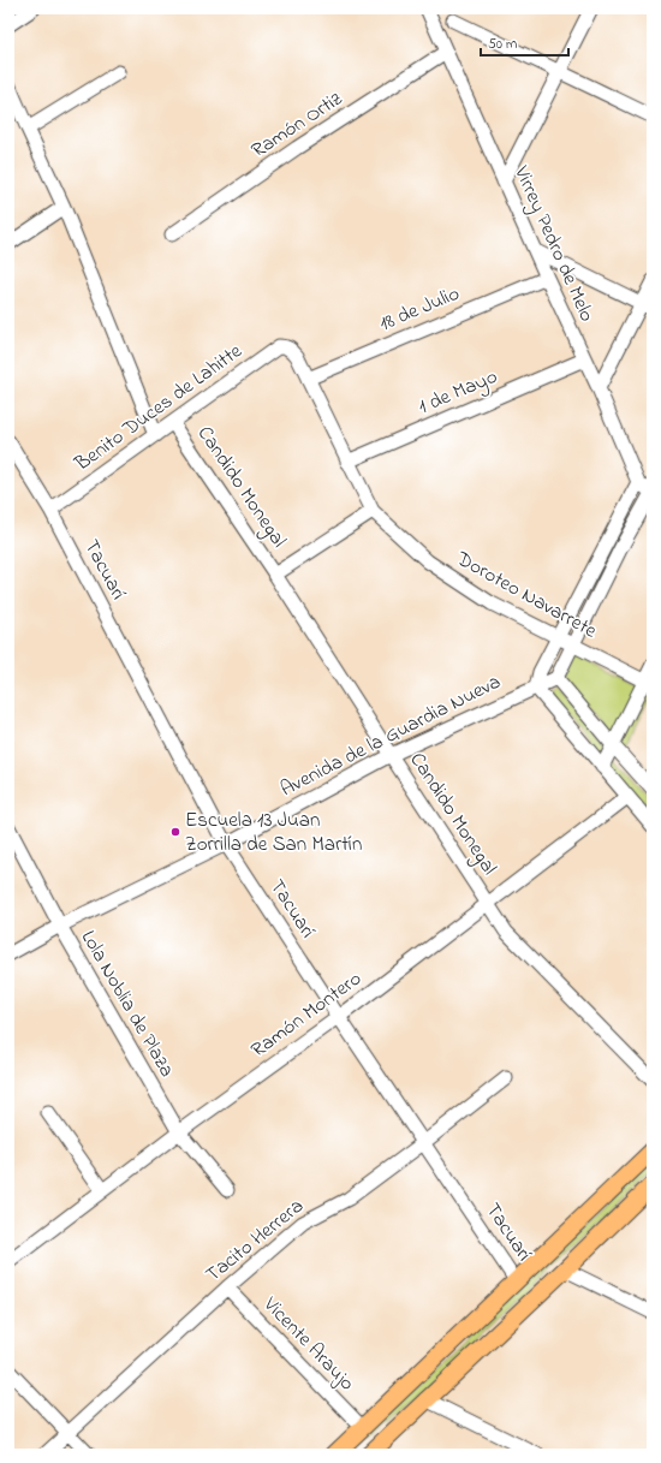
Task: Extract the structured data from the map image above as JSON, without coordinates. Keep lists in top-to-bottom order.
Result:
{
  "streets": {
    "street": [
      "Ramón Ortiz",
      "Virrey Pedro de Melo",
      "18 de Julio",
      "1 de Mayo",
      "Benito Duces de Lahitte",
      "Candido Monegal",
      "Tacuarí",
      "Doroteo Navarrete",
      "Avenida de la Guardia Nueva",
      "Lola Noblia de Plaza",
      "Ramón Montero",
      "Tacito Herrera",
      "Vicente Araujo"
    ]
  },
  "crossings": [
    ["Ramón Ortiz", "Virrey Pedro de Melo"],
    ["Virrey Pedro de Melo", "18 de Julio"],
    ["Virrey Pedro de Melo", "1 de Mayo"],
    ["18 de Julio", "Doroteo Navarrete"],
    ["1 de Mayo", "Doroteo Navarrete"],
    ["Benito Duces de Lahitte", "Candido Monegal"],
    ["Benito Duces de Lahitte", "Tacuarí"],
    ["Benito Duces de Lahitte", "Doroteo Navarrete"],
    ["Candido Monegal", "Avenida de la Guardia Nueva"],
    ["Candido Monegal", "Ramón Montero"],
    ["Tacuarí", "Avenida de la Guardia Nueva"],
    ["Tacuarí", "Ramón Montero"],
    ["Tacuarí", "Tacito Herrera"],
    ["Avenida de la Guardia Nueva", "Lola Noblia de Plaza"],
    ["Lola Noblia de Plaza", "Ramón Montero"],
    ["Tacito Herrera", "Vicente Araujo"]
  ],
  "places": ["Escuela 13 Juan Zorrilla de San Martín"],
  "scale_bar": "50 m"
}
